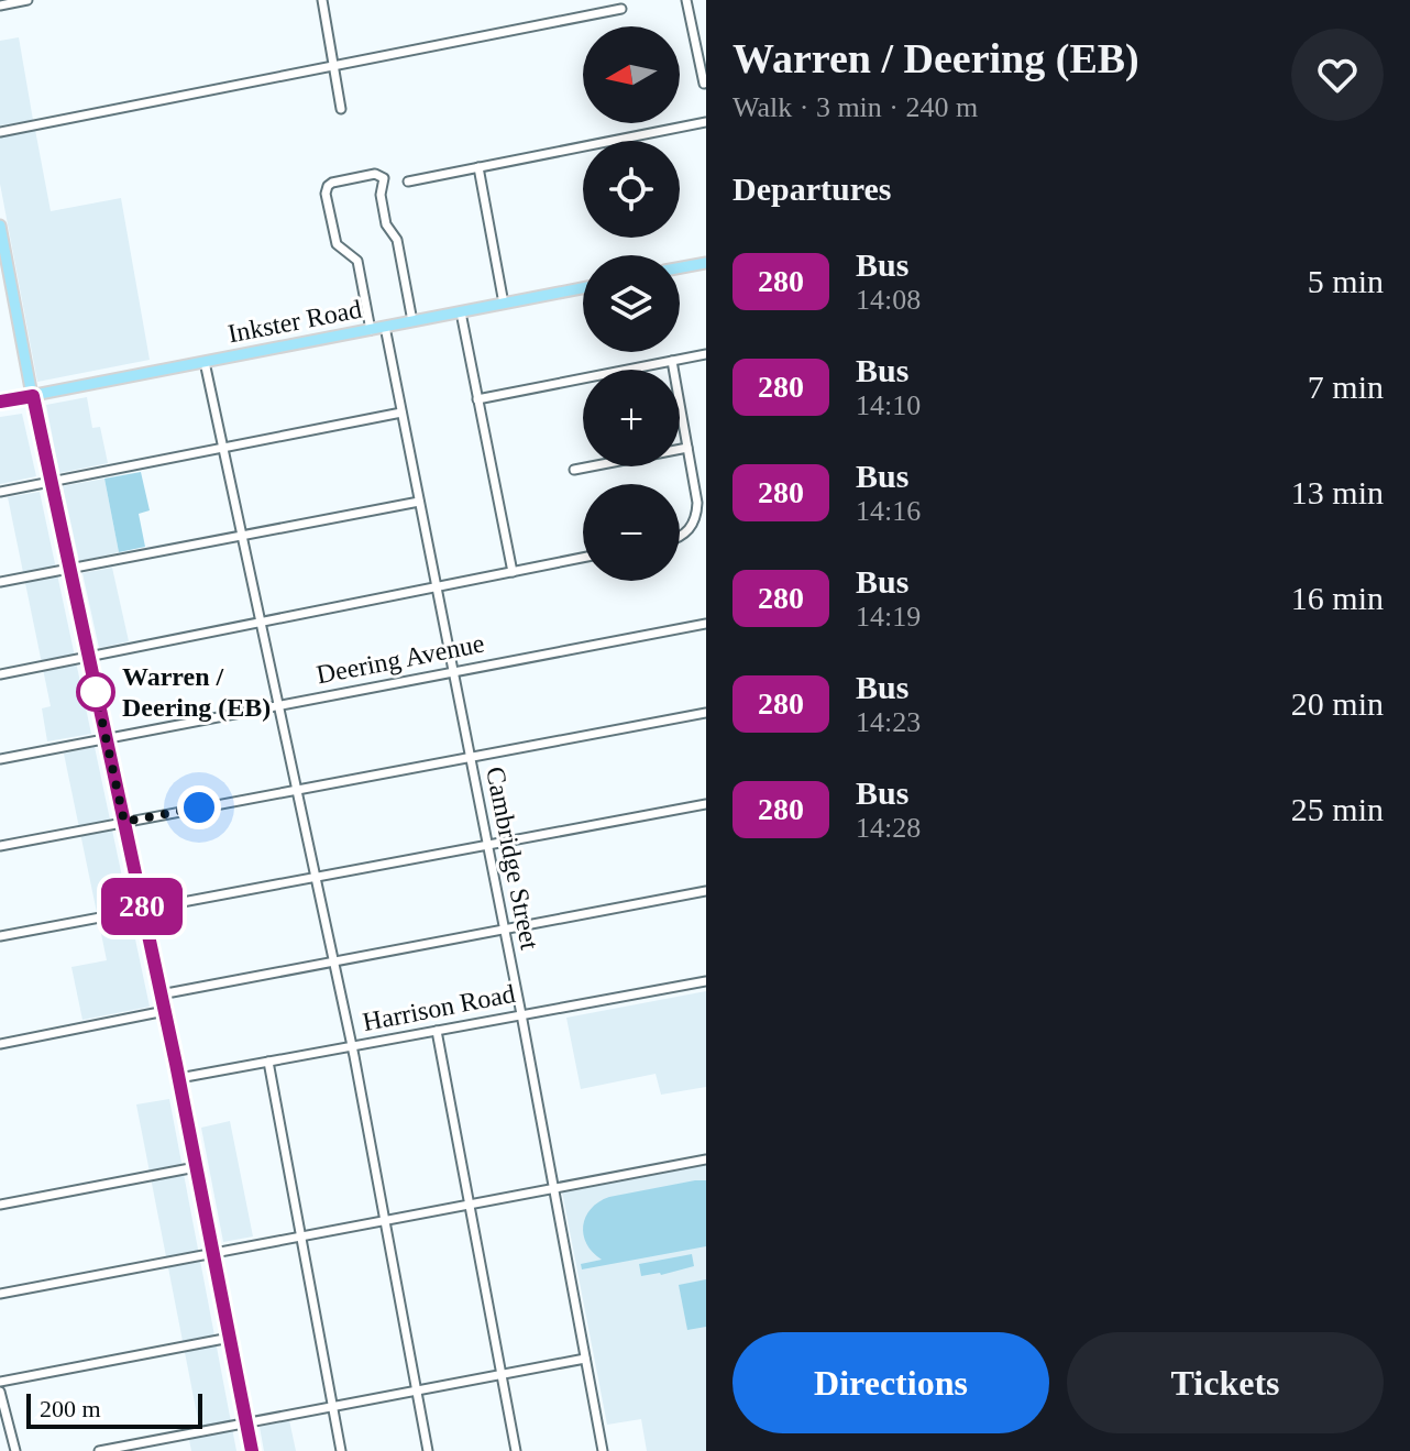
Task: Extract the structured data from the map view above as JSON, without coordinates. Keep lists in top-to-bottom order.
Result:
{
  "streets": {
    "main road": ["Inkster Road"],
    "street": ["Deering Avenue", "Cambridge Street", "Harrison Road"]
  },
  "crossings": [
    ["Inkster Road", "Cambridge Street"],
    ["Deering Avenue", "Cambridge Street"],
    ["Cambridge Street", "Harrison Road"]
  ],
  "places": ["Warren / Deering (EB)"],
  "lines": ["bus line 280"],
  "scale_bar": "200 m",
  "north": "left",
  "page": {
    "on_map": "280",
    "heading": [
      ["Warren / Deering (EB)", "Walk · 3 min · 240 m"],
      "Departures"
    ],
    "map_buttons": ["+", "−"],
    "list": [
      {
        "mark": "280",
        "name": "Bus",
        "note": "14:08",
        "value": "5 min"
      },
      {
        "mark": "280",
        "name": "Bus",
        "note": "14:10",
        "value": "7 min"
      },
      {
        "mark": "280",
        "name": "Bus",
        "note": "14:16",
        "value": "13 min"
      },
      {
        "mark": "280",
        "name": "Bus",
        "note": "14:19",
        "value": "16 min"
      },
      {
        "mark": "280",
        "name": "Bus",
        "note": "14:23",
        "value": "20 min"
      },
      {
        "mark": "280",
        "name": "Bus",
        "note": "14:28",
        "value": "25 min"
      }
    ],
    "buttons": ["Directions", "Tickets"],
    "scale": "200 m"
  }
}
